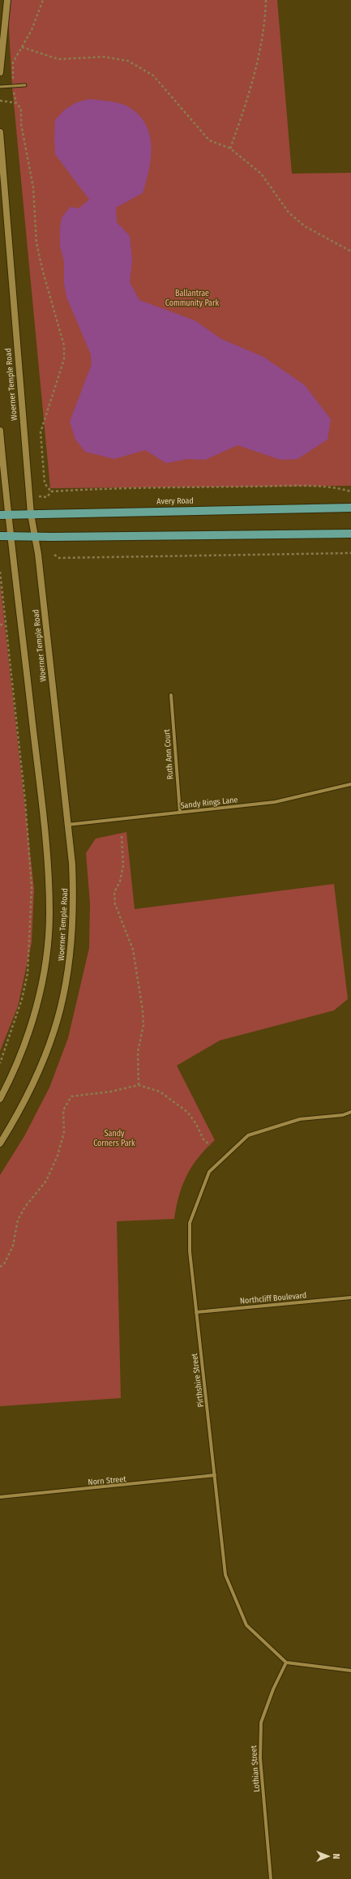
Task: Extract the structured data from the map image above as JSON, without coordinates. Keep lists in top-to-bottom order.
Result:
{
  "streets": {
    "main road": ["Woerner Temple Road", "Avery Road"],
    "street": [
      "Ruth Ann Court",
      "Sandy Rings Lane",
      "Northcliff Boulevard",
      "Pirthshire Street",
      "Norn Street",
      "Lothian Street"
    ]
  },
  "crossings": [
    ["Woerner Temple Road", "Avery Road"],
    ["Woerner Temple Road", "Sandy Rings Lane"],
    ["Ruth Ann Court", "Sandy Rings Lane"],
    ["Northcliff Boulevard", "Pirthshire Street"],
    ["Pirthshire Street", "Norn Street"],
    ["Pirthshire Street", "Lothian Street"]
  ],
  "parks": ["Ballantrae Community Park", "Sandy Corners Park"],
  "north": "right"
}
